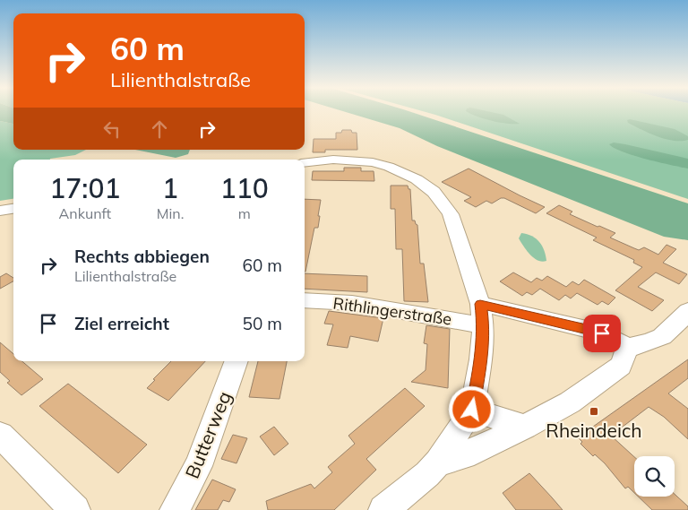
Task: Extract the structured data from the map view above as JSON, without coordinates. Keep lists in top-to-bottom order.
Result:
{
  "streets": {
    "street": ["Rithlingerstraße", "Butterweg"]
  },
  "places": {
    "transit": ["Rheindeich"]
  },
  "page": {
    "turn": ["60 m", "Lilienthalstraße"],
    "eta": [
      "17:01",
      "Ankunft",
      "1",
      "Min.",
      "110",
      "m"
    ],
    "list": [
      {
        "name": "Rechts abbiegen",
        "note": "Lilienthalstraße",
        "value": "60 m"
      },
      {
        "name": "Ziel erreicht",
        "value": "50 m"
      }
    ]
  }
}
